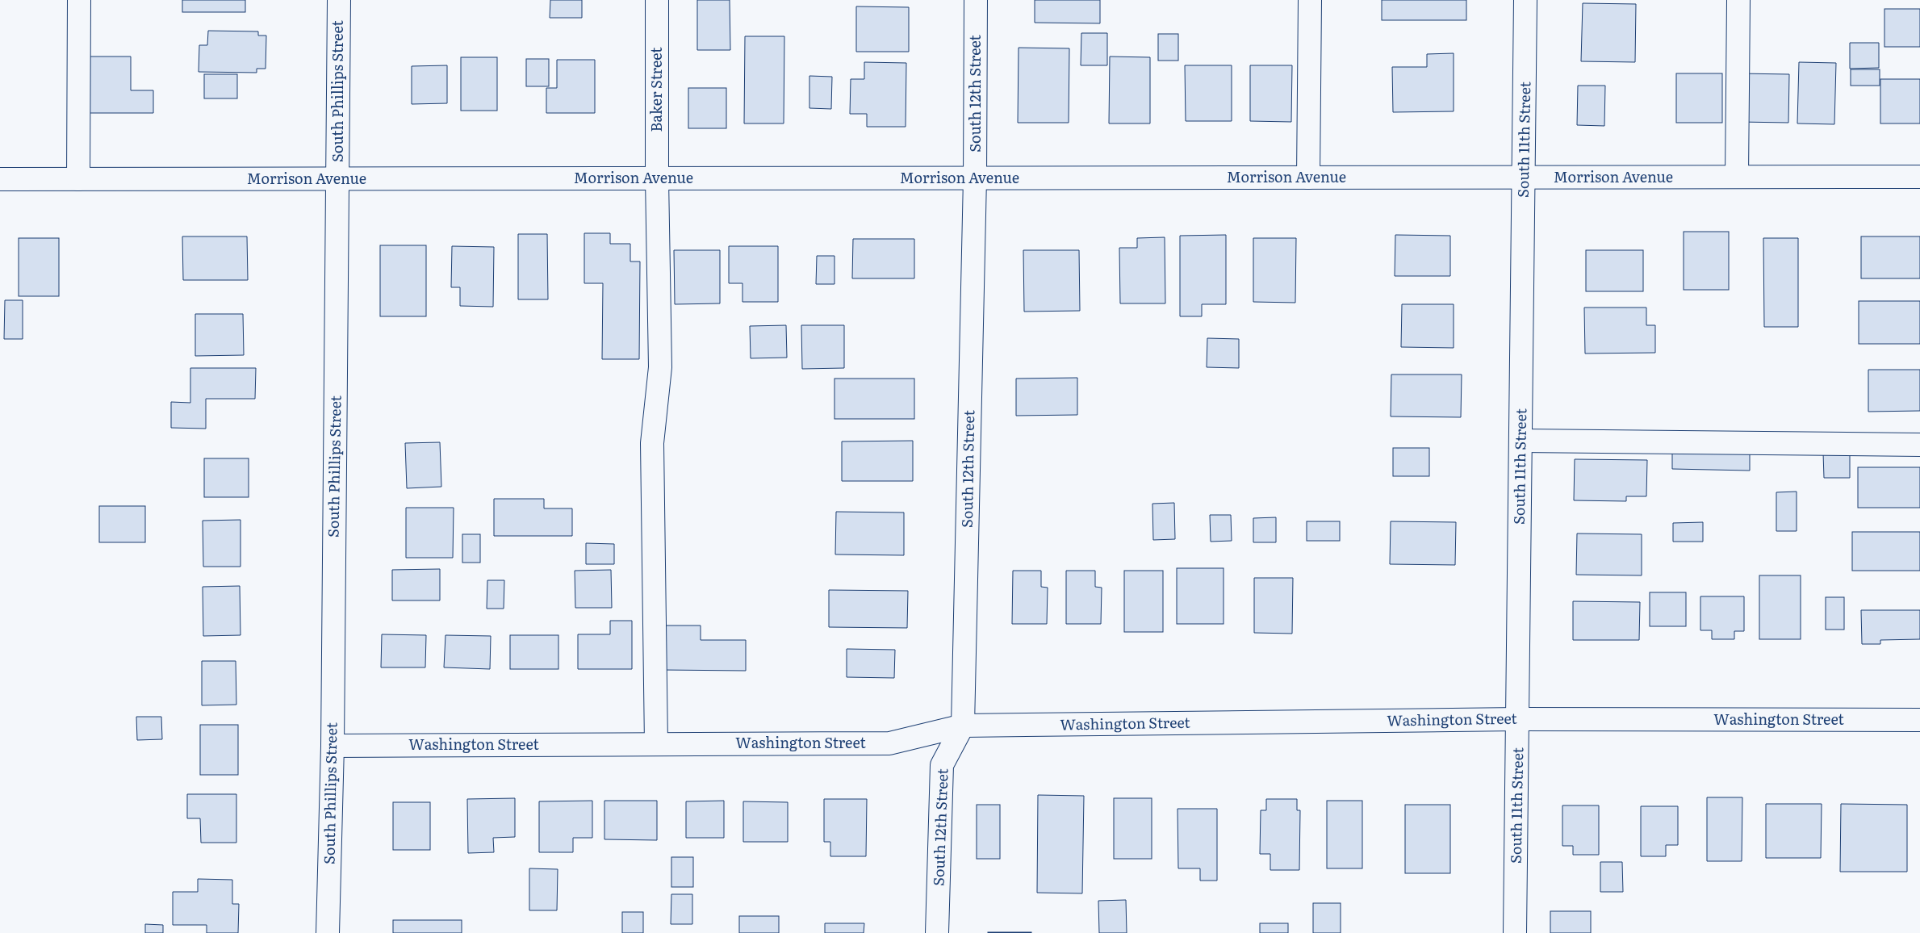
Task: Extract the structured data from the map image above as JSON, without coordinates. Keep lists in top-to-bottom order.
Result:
{
  "streets": {
    "street": [
      "Baker Street",
      "South Phillips Street",
      "South 12th Street",
      "South 11th Street",
      "Morrison Avenue",
      "Washington Street"
    ]
  },
  "crossings": [
    ["Baker Street", "Morrison Avenue"],
    ["Baker Street", "Washington Street"],
    ["South Phillips Street", "Morrison Avenue"],
    ["South Phillips Street", "Washington Street"],
    ["South 12th Street", "Morrison Avenue"],
    ["South 12th Street", "Washington Street"],
    ["South 11th Street", "Morrison Avenue"],
    ["South 11th Street", "Washington Street"]
  ]
}
